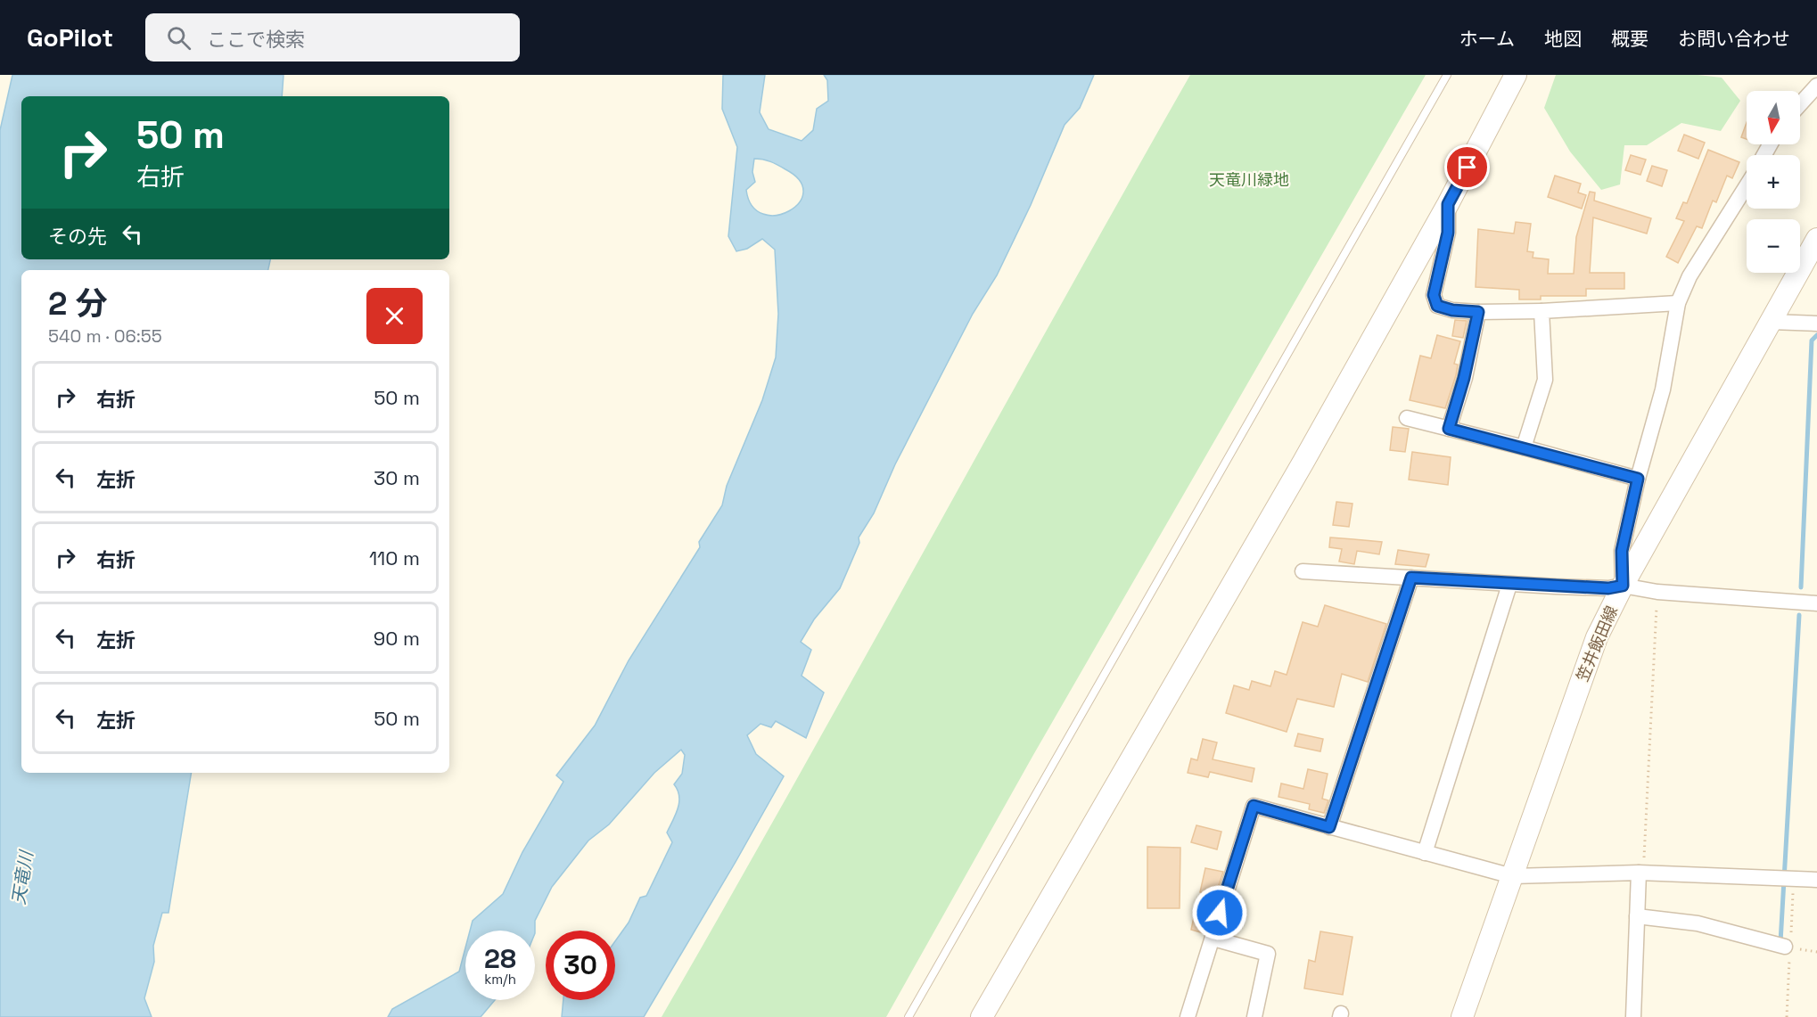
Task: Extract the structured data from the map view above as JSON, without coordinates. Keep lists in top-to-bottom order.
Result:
{
  "streets": {
    "street": ["笠井飯田線"]
  },
  "water": ["天竜川"],
  "parks": ["天竜川緑地"],
  "north": "bottom",
  "page": {
    "header": "GoPilot",
    "search": "ここで検索",
    "nav": [
      "ホーム",
      "地図",
      "概要",
      "お問い合わせ"
    ],
    "map_buttons": ["+", "−"],
    "turn": ["50 m", "右折"],
    "then": "その先",
    "heading": ["2 分", "540 m · 06:55"],
    "list": [
      {
        "name": "右折",
        "value": "50 m"
      },
      {
        "name": "左折",
        "value": "30 m"
      },
      {
        "name": "右折",
        "value": "110 m"
      },
      {
        "name": "左折",
        "value": "90 m"
      },
      {
        "name": "左折",
        "value": "50 m"
      }
    ],
    "speed": "28 km/h",
    "limit": "30"
  }
}
